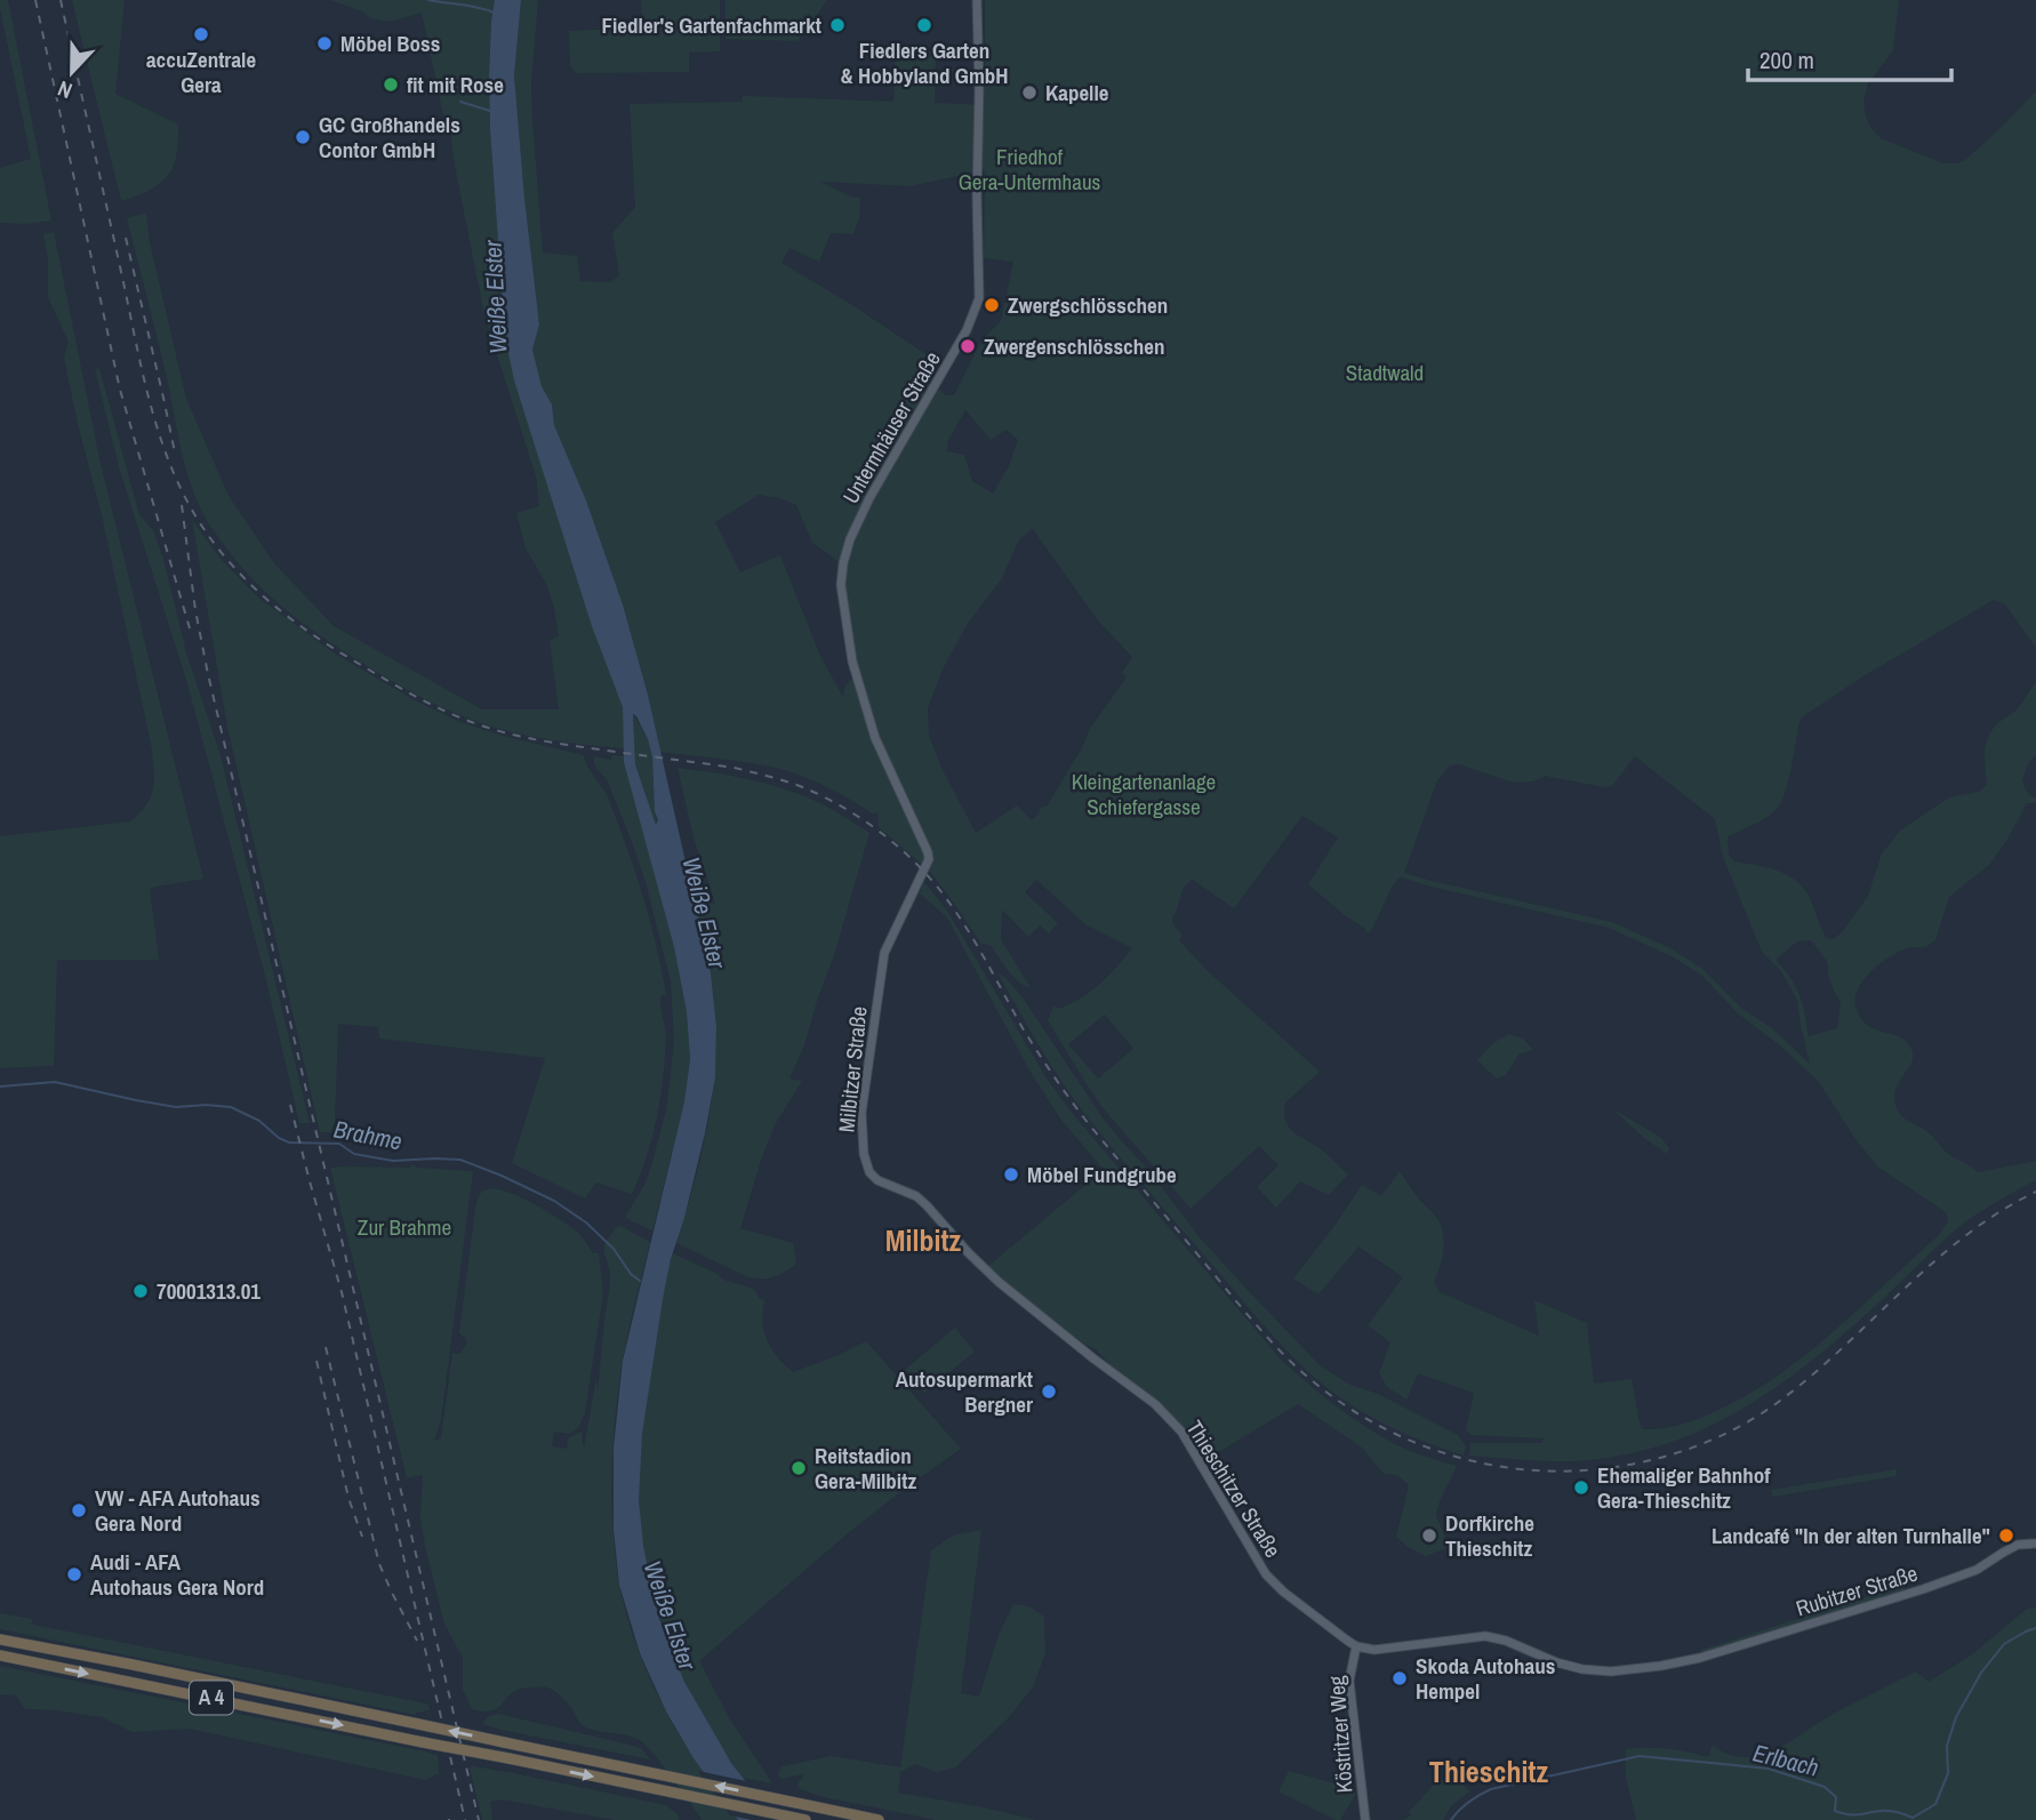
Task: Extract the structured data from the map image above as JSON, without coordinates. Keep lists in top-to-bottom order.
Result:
{
  "streets": {
    "highway": ["A 4"],
    "main road": [
      "Untermhäuser Straße",
      "Milbitzer Straße",
      "Thieschitzer Straße",
      "Rubitzer Straße",
      "Köstritzer Weg"
    ]
  },
  "crossings": [
    ["Untermhäuser Straße", "Milbitzer Straße"],
    ["Milbitzer Straße", "Thieschitzer Straße"],
    ["Thieschitzer Straße", "Rubitzer Straße"],
    ["Thieschitzer Straße", "Köstritzer Weg"],
    ["Rubitzer Straße", "Köstritzer Weg"]
  ],
  "districts": ["Milbitz", "Thieschitz"],
  "water": ["Weiße Elster", "Brahme", "Erlbach"],
  "parks": [
    "Friedhof Gera-Untermhaus",
    "Stadtwald",
    "Kleingartenanlage Schiefergasse",
    "Zur Brahme"
  ],
  "places": [
    "Fiedler's Gartenfachmarkt",
    "Fiedlers Garten & Hobbyland GmbH",
    "accuZentrale Gera",
    "Möbel Boss",
    "fit mit Rose",
    "Kapelle",
    "GC Großhandels Contor GmbH",
    "Zwergschlösschen",
    "Zwergenschlösschen",
    "Möbel Fundgrube",
    "70001313.01",
    "Autosupermarkt Bergner",
    "Reitstadion Gera-Milbitz",
    "Ehemaliger Bahnhof Gera-Thieschitz",
    "VW - AFA Autohaus Gera Nord",
    "Dorfkirche Thieschitz",
    "Landcafé \"In der alten Turnhalle\"",
    "Audi - AFA Autohaus Gera Nord",
    "Skoda Autohaus Hempel"
  ],
  "scale_bar": "200 m",
  "north": "bottom"
}
